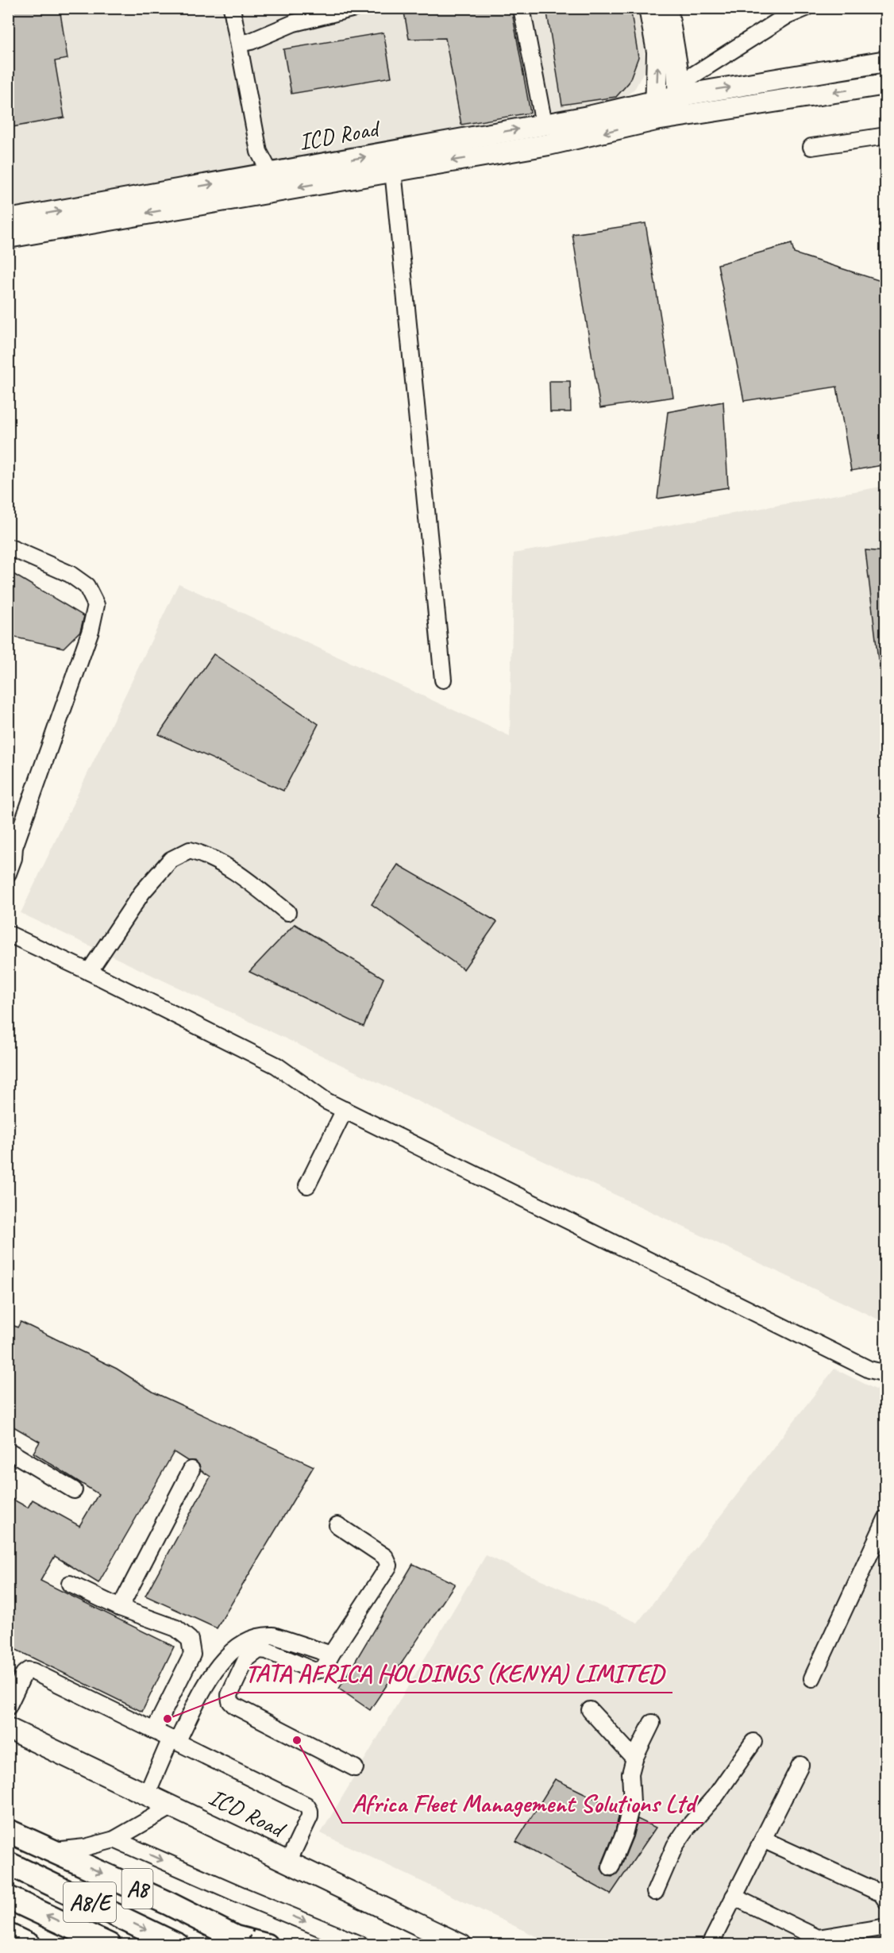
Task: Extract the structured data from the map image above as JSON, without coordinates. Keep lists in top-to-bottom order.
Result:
{
  "streets": {
    "highway": ["A8", "A8/E"],
    "main road": ["ICD Road"]
  },
  "places": ["TATA AFRICA HOLDINGS (KENYA) LIMITED", "Africa Fleet Management Solutions Ltd"]
}
